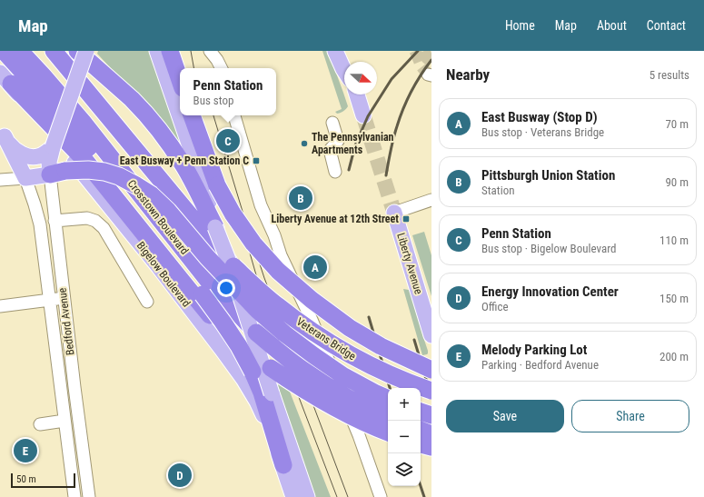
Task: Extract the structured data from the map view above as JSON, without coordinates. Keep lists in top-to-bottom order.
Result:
{
  "streets": {
    "highway": ["Crosstown Boulevard", "Veterans Bridge"],
    "main road": ["Liberty Avenue", "Bigelow Boulevard", "Bedford Avenue"]
  },
  "places": {
    "other": ["The Pennsylvanian Apartments"],
    "transit": ["East Busway + Penn Station C", "Liberty Avenue at 12th Street"]
  },
  "scale_bar": "50 m",
  "north": "right",
  "page": {
    "header": "Map",
    "nav": [
      "Home",
      "Map",
      "About",
      "Contact"
    ],
    "heading": ["Nearby", "5 results"],
    "popup": ["Penn Station", "Bus stop"],
    "list": [
      {
        "mark": "A",
        "name": "East Busway (Stop D)",
        "note": "Bus stop · Veterans Bridge",
        "value": "70 m"
      },
      {
        "mark": "B",
        "name": "Pittsburgh Union Station",
        "note": "Station",
        "value": "90 m"
      },
      {
        "mark": "C",
        "name": "Penn Station",
        "note": "Bus stop · Bigelow Boulevard",
        "value": "110 m"
      },
      {
        "mark": "D",
        "name": "Energy Innovation Center",
        "note": "Office",
        "value": "150 m"
      },
      {
        "mark": "E",
        "name": "Melody Parking Lot",
        "note": "Parking · Bedford Avenue",
        "value": "200 m"
      }
    ],
    "pins": [
      "C",
      "B",
      "A",
      "E",
      "D"
    ],
    "map_buttons": ["+", "−"],
    "buttons": ["Save", "Share"],
    "scale": "50 m"
  }
}
